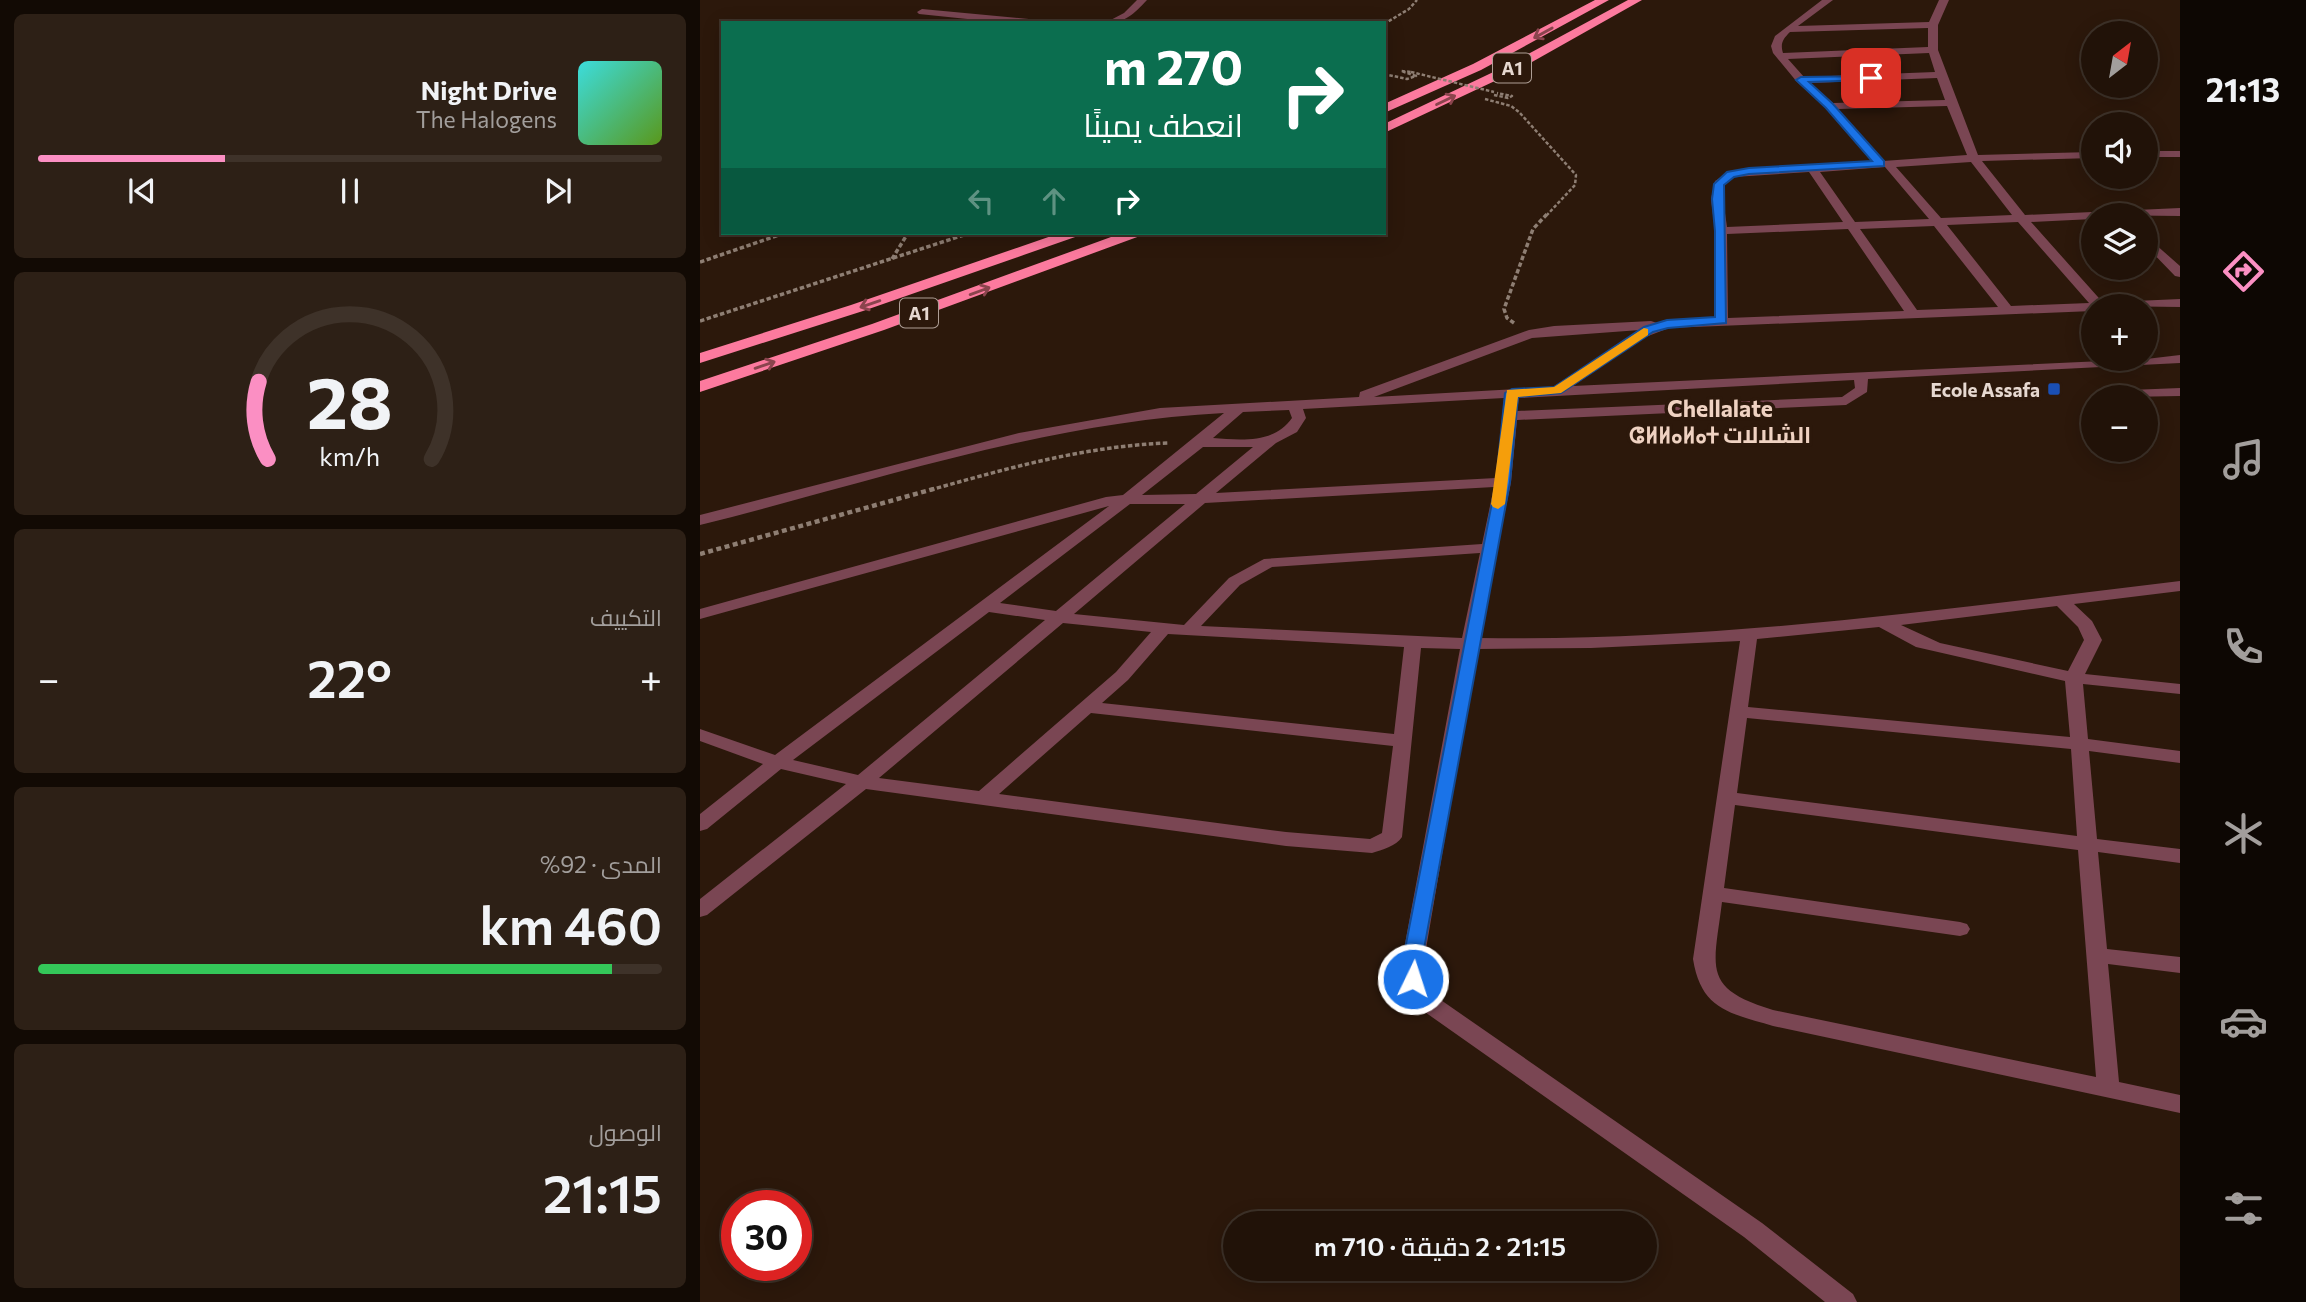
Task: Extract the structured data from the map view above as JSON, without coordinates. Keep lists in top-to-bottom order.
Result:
{
  "streets": {
    "highway": ["A1"]
  },
  "districts": ["Chellalate ⵛⵍⵍⴰⵍⴰⵜ الشلالات"],
  "places": {
    "transit": ["Ecole Assafa"]
  },
  "north": "top right",
  "page": {
    "tabs": "21:13",
    "map_buttons": ["+", "−"],
    "turn": ["270 m", "انعطف يمينًا"],
    "song": ["Night Drive", "The Halogens"],
    "tile": [
      "التكييف",
      ["المدى · 92%", "460 km"],
      ["الوصول", "21:15"]
    ],
    "heat": ["−", "22°", "+"],
    "limit": "30",
    "trip": "21:15 · 2 دقيقة · 710 m",
    "gauge": ["28", "km/h"]
  }
}
